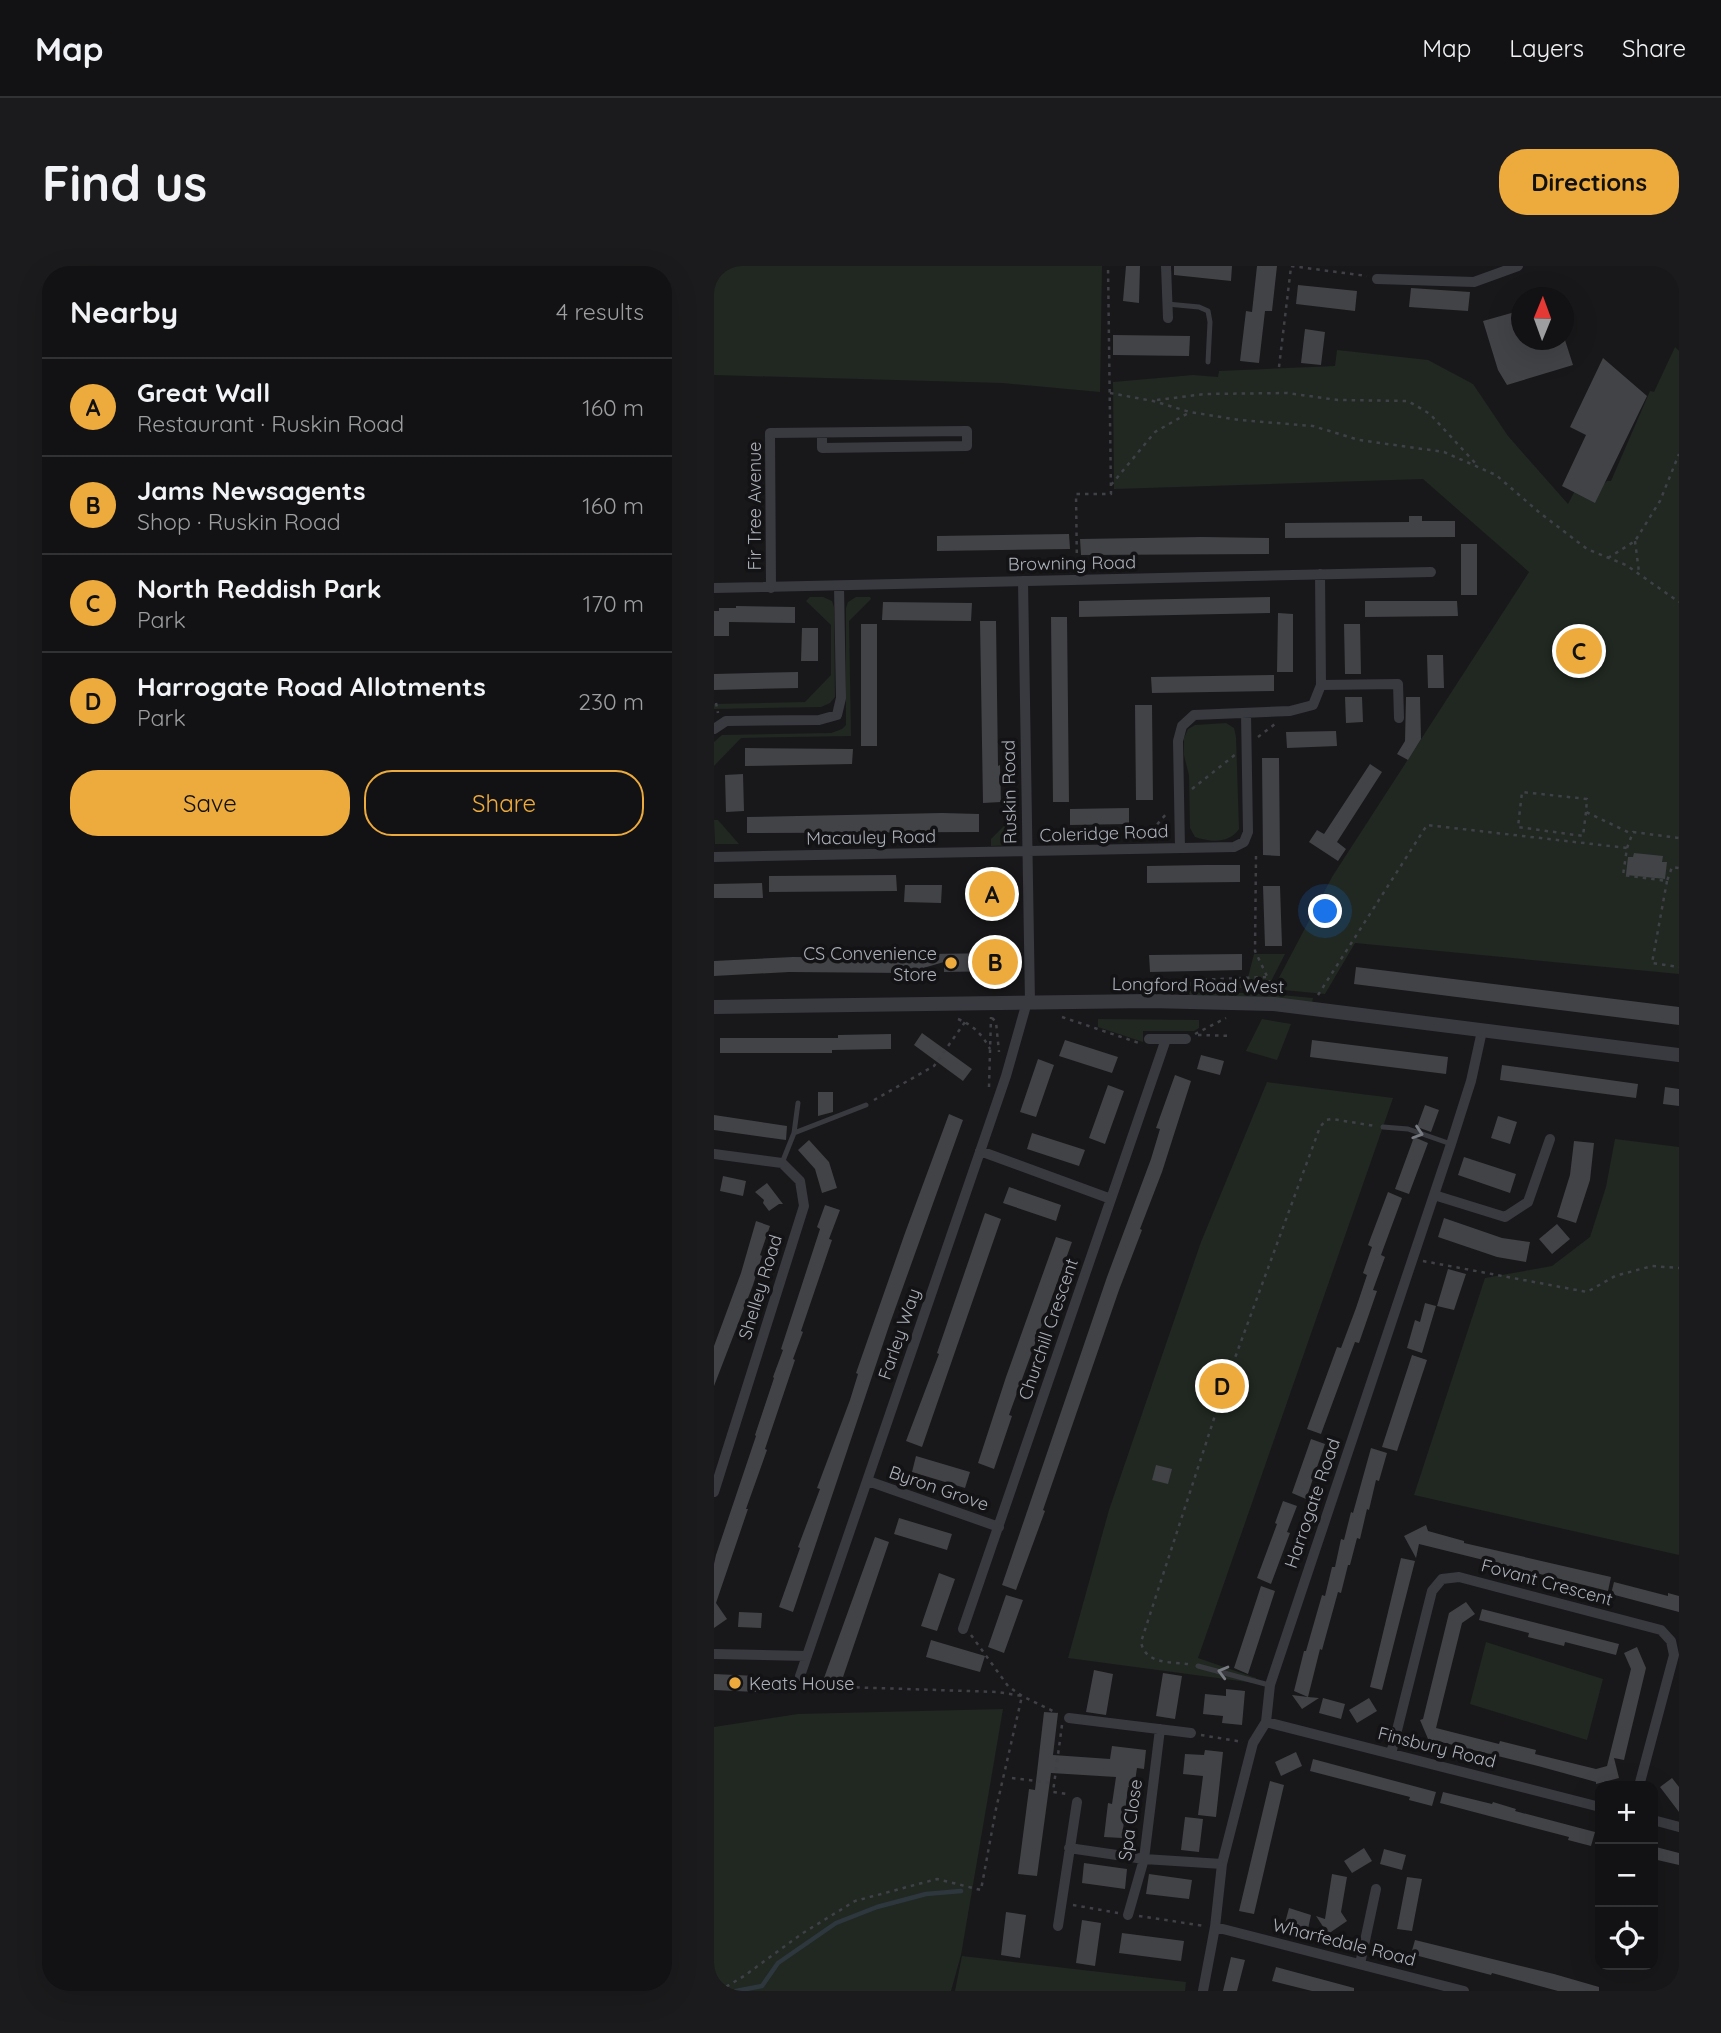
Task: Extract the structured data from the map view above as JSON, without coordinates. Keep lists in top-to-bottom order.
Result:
{
  "streets": {
    "street": [
      "Fir Tree Avenue",
      "Browning Road",
      "Ruskin Road",
      "Coleridge Road",
      "Macauley Road",
      "Longford Road West",
      "Shelley Road",
      "Churchill Crescent",
      "Farley Way",
      "Byron Grove",
      "Harrogate Road",
      "Fovant Crescent",
      "Finsbury Road",
      "Spa Close",
      "Wharfedale Road"
    ]
  },
  "crossings": [
    ["Fir Tree Avenue", "Browning Road"],
    ["Browning Road", "Ruskin Road"],
    ["Ruskin Road", "Coleridge Road"],
    ["Ruskin Road", "Macauley Road"],
    ["Ruskin Road", "Longford Road West"],
    ["Ruskin Road", "Farley Way"],
    ["Coleridge Road", "Macauley Road"],
    ["Longford Road West", "Farley Way"],
    ["Longford Road West", "Harrogate Road"],
    ["Churchill Crescent", "Byron Grove"],
    ["Farley Way", "Byron Grove"],
    ["Harrogate Road", "Finsbury Road"],
    ["Harrogate Road", "Wharfedale Road"],
    ["Fovant Crescent", "Finsbury Road"]
  ],
  "places": ["CS Convenience Store", "Keats House"],
  "north": "top",
  "page": {
    "header": "Map",
    "nav": ["Map", "Layers", "Share"],
    "buttons": [
      "Directions",
      ["Save", "Share"]
    ],
    "title": "Find us",
    "heading": ["Nearby", "4 results"],
    "list": [
      {
        "mark": "A",
        "name": "Great Wall",
        "note": "Restaurant · Ruskin Road",
        "value": "160 m"
      },
      {
        "mark": "B",
        "name": "Jams Newsagents",
        "note": "Shop · Ruskin Road",
        "value": "160 m"
      },
      {
        "mark": "C",
        "name": "North Reddish Park",
        "note": "Park",
        "value": "170 m"
      },
      {
        "mark": "D",
        "name": "Harrogate Road Allotments",
        "note": "Park",
        "value": "230 m"
      }
    ],
    "pins": [
      "C",
      "A",
      "B",
      "D"
    ],
    "map_buttons": ["+", "−"]
  }
}
